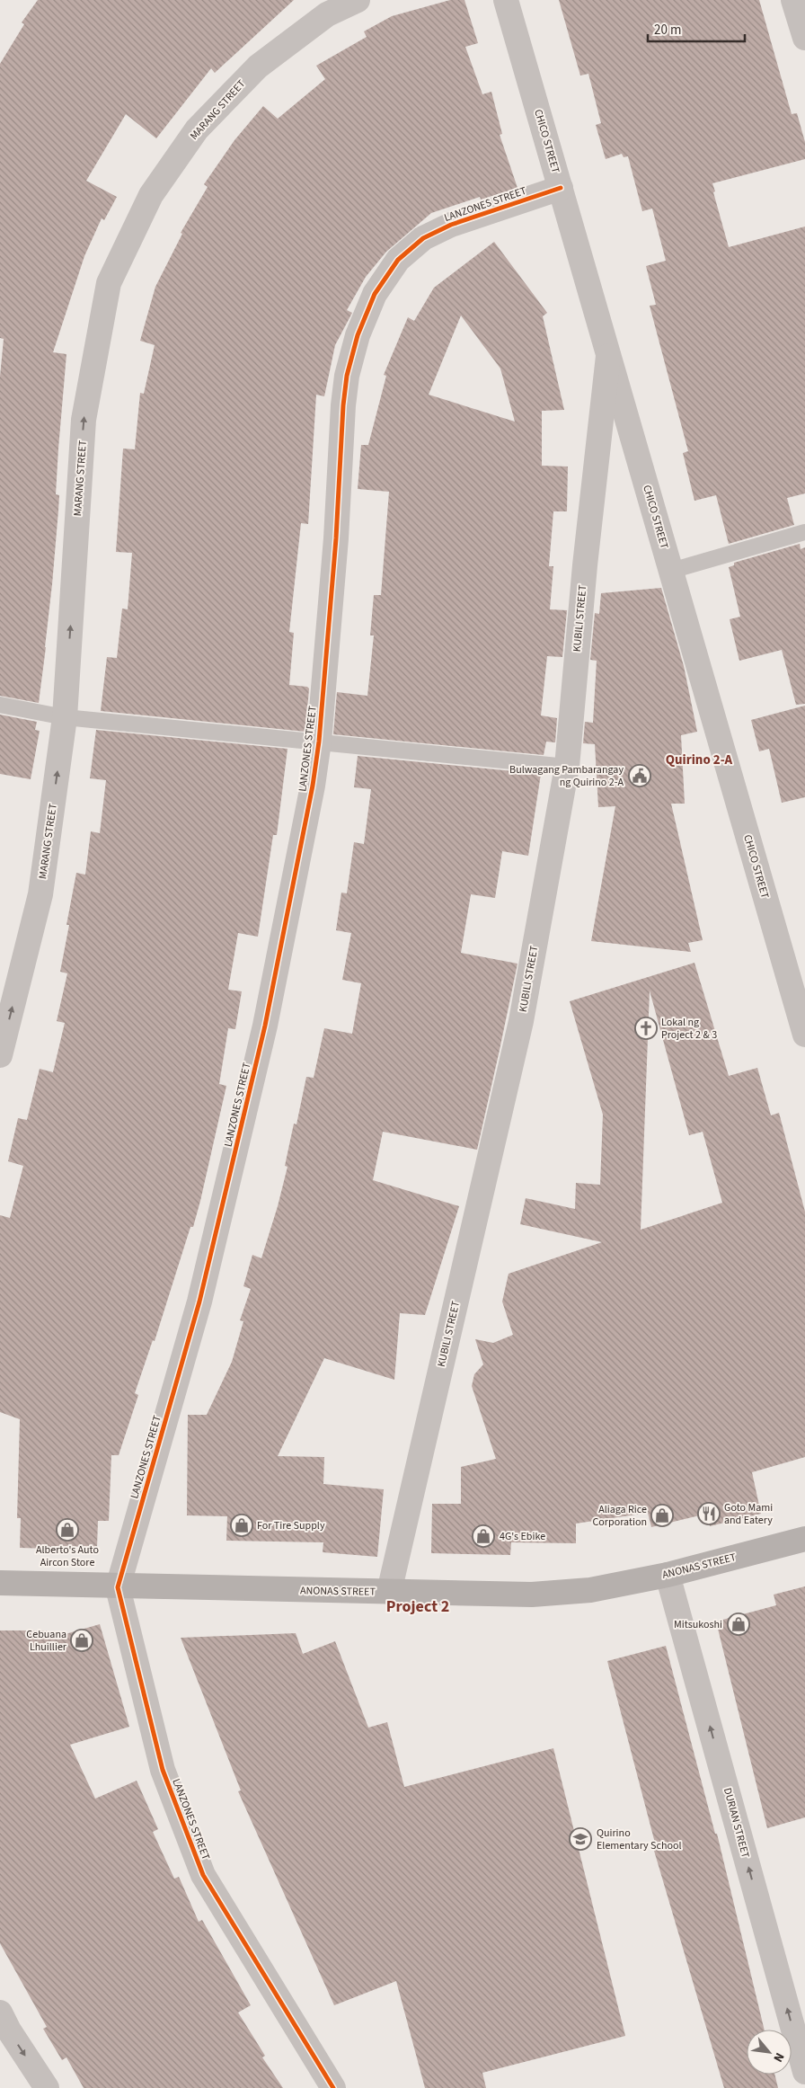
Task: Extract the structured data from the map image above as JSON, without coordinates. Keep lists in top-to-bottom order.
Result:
{
  "streets": {
    "main road": ["ANONAS STREET"],
    "street": [
      "MARANG STREET",
      "CHICO STREET",
      "LANZONES STREET",
      "KUBILI STREET",
      "DURIAN STREET"
    ]
  },
  "crossings": [
    ["CHICO STREET", "LANZONES STREET"],
    ["CHICO STREET", "KUBILI STREET"],
    ["LANZONES STREET", "ANONAS STREET"],
    ["KUBILI STREET", "ANONAS STREET"],
    ["ANONAS STREET", "DURIAN STREET"]
  ],
  "one_way": ["MARANG STREET", "DURIAN STREET"],
  "districts": ["Quirino 2-A", "Project 2"],
  "places": {
    "public building": ["Bulwagang Pambarangay ng Quirino 2-A"],
    "church": ["Lokal ng Project 2 & 3"],
    "restaurant": ["Goto Mami and Eatery"],
    "shop": [
      "Aliaga Rice Corporation",
      "For Tire Supply",
      "Alberto's Auto Aircon Store",
      "4G's Ebike",
      "Mitsukoshi",
      "Cebuana Lhuillier"
    ],
    "school or university": ["Quirino Elementary School"]
  },
  "scale_bar": "20 m",
  "north": "bottom right"
}
